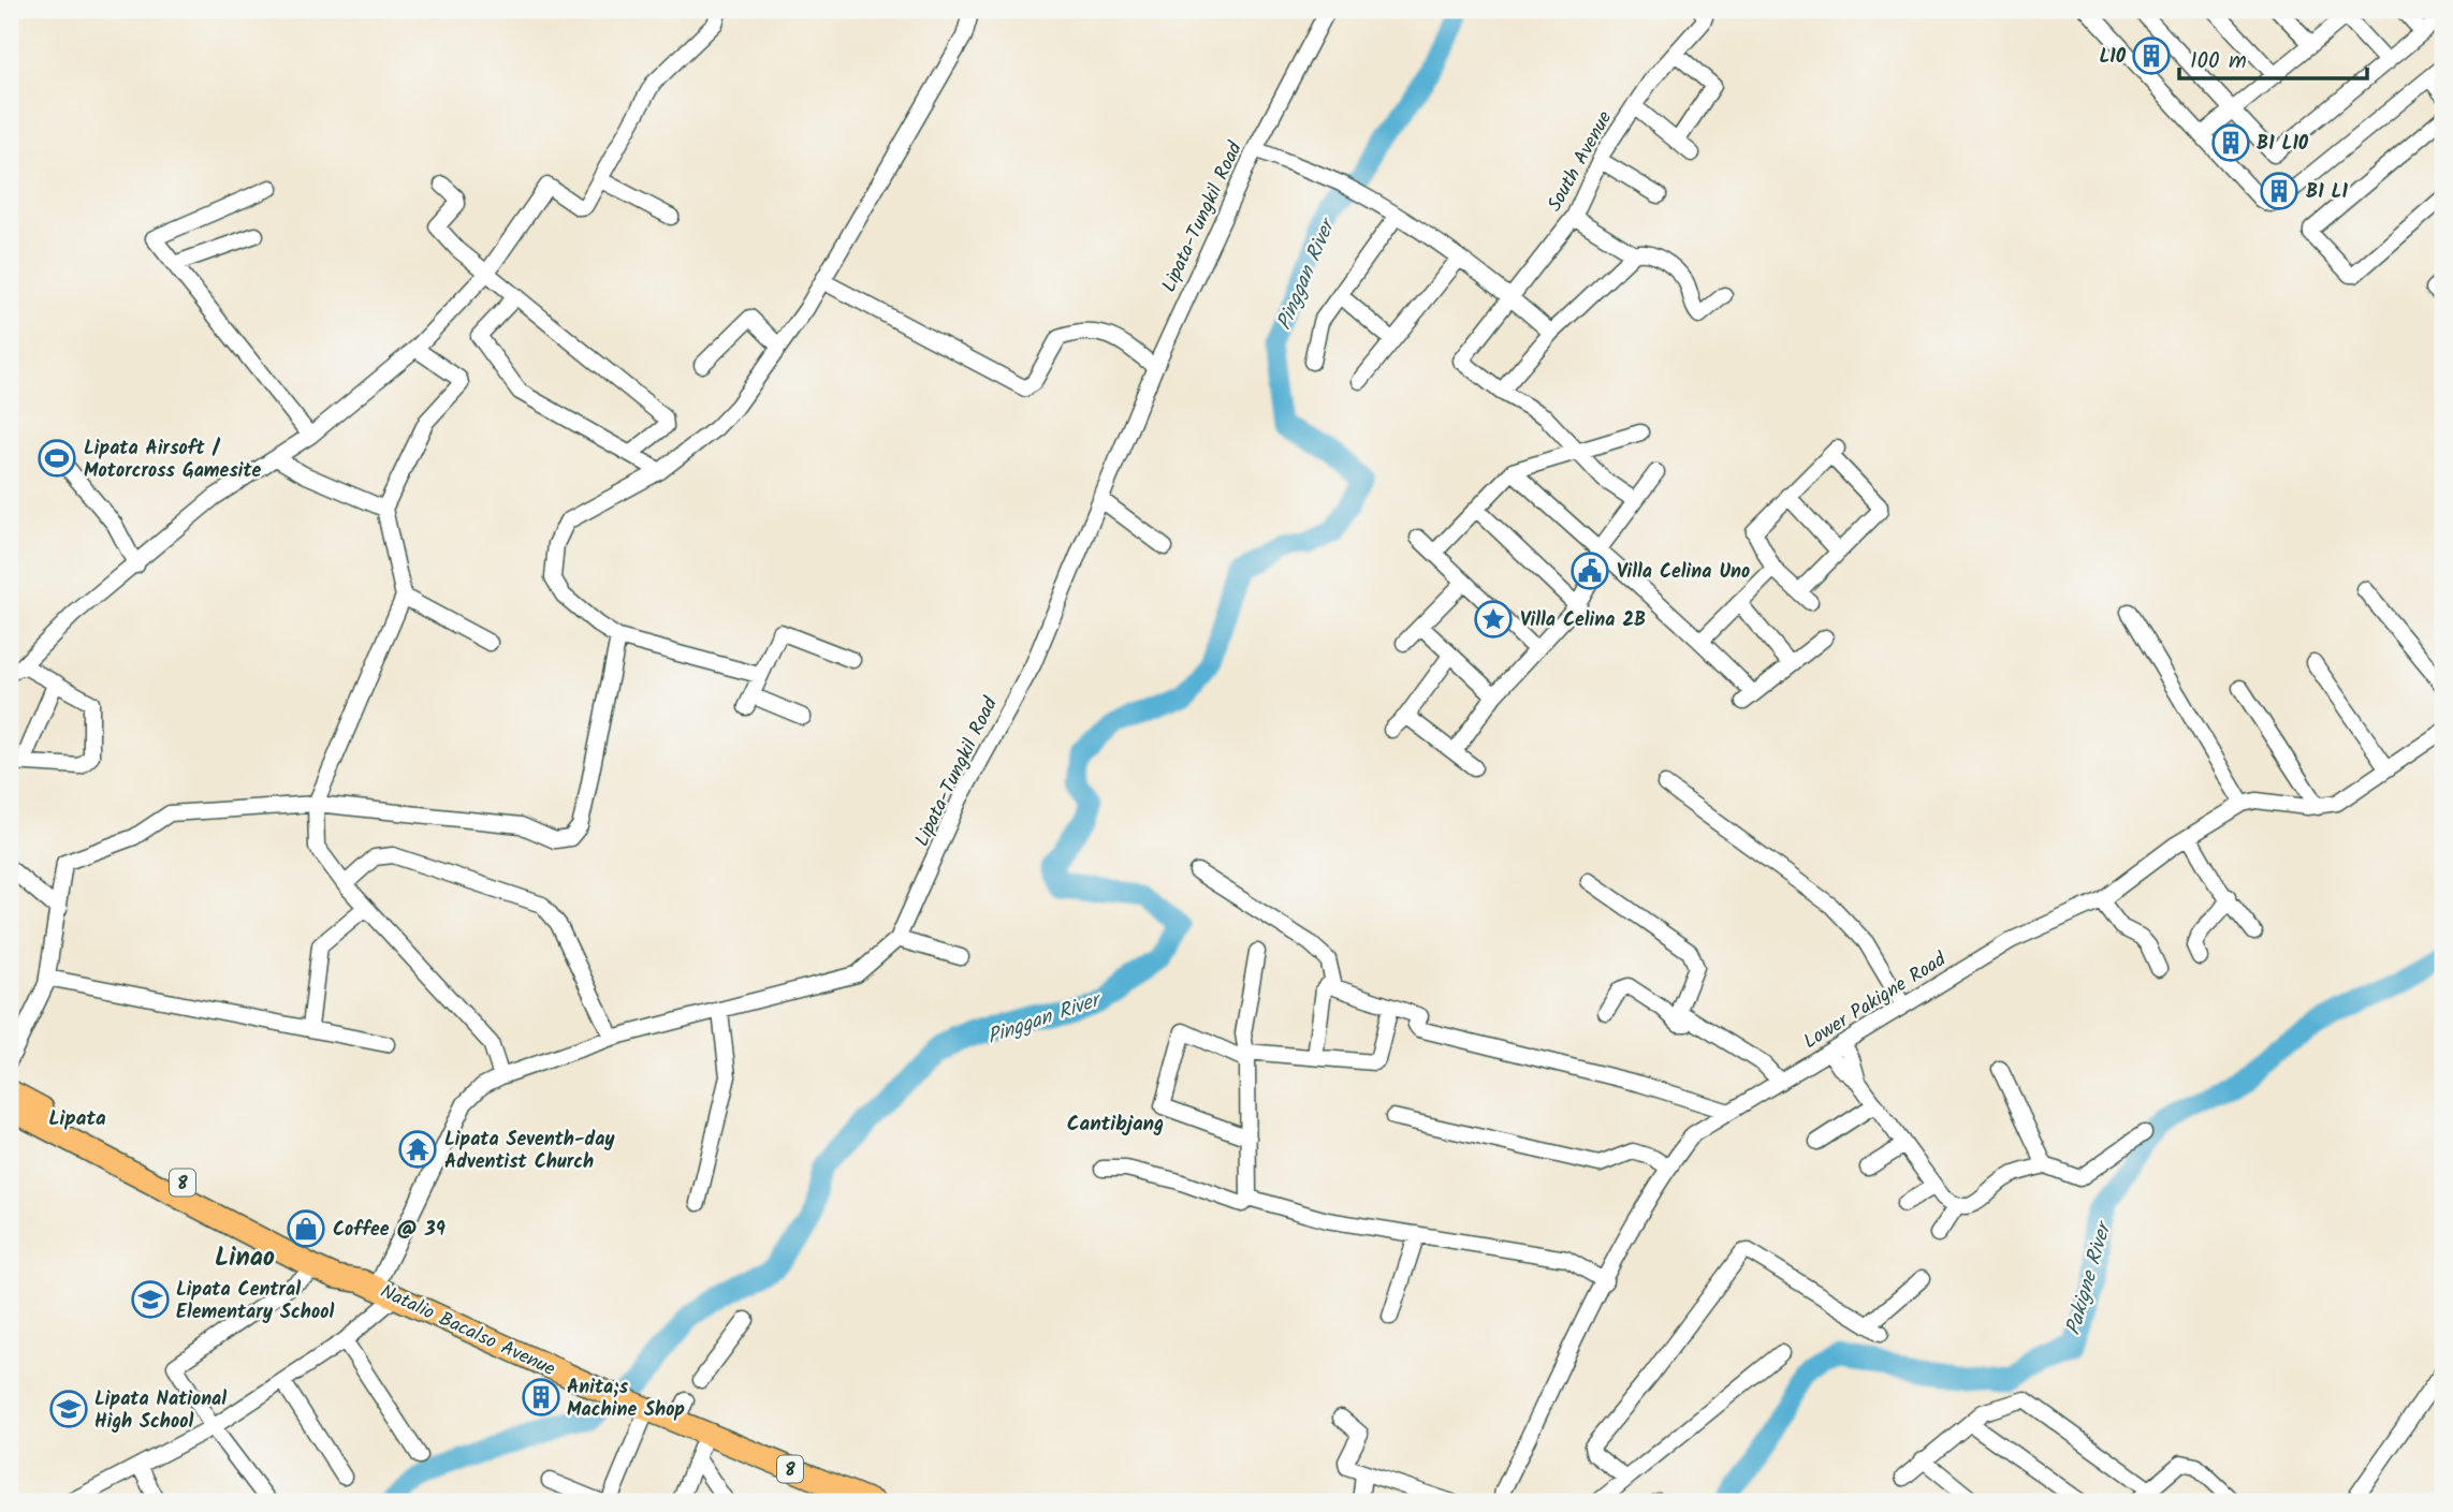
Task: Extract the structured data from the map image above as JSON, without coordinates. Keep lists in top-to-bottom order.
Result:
{
  "streets": {
    "highway": ["8", "Natalio Bacalso Avenue"],
    "street": ["South Avenue", "Lipata-Tungkil Road", "Lower Pakigne Road"]
  },
  "crossings": [
    ["Lipata-Tungkil Road", "Natalio Bacalso Avenue"]
  ],
  "districts": ["Lipata", "Cantibjang", "Linao"],
  "water": ["Pinggan River", "Pakigne River"],
  "places": {
    "building": [
      "L10",
      "B1 L10",
      "B1 L1",
      "Anita;s Machine Shop"
    ],
    "sports": ["Lipata Airsoft / Motorcross Gamesite"],
    "public building": ["Villa Celina Uno"],
    "place": ["Villa Celina 2B"],
    "temple": ["Lipata Seventh-day Adventist Church"],
    "shop": ["Coffee @ 39"],
    "school or university": ["Lipata Central Elementary School", "Lipata National High School"]
  },
  "scale_bar": "100 m"
}
